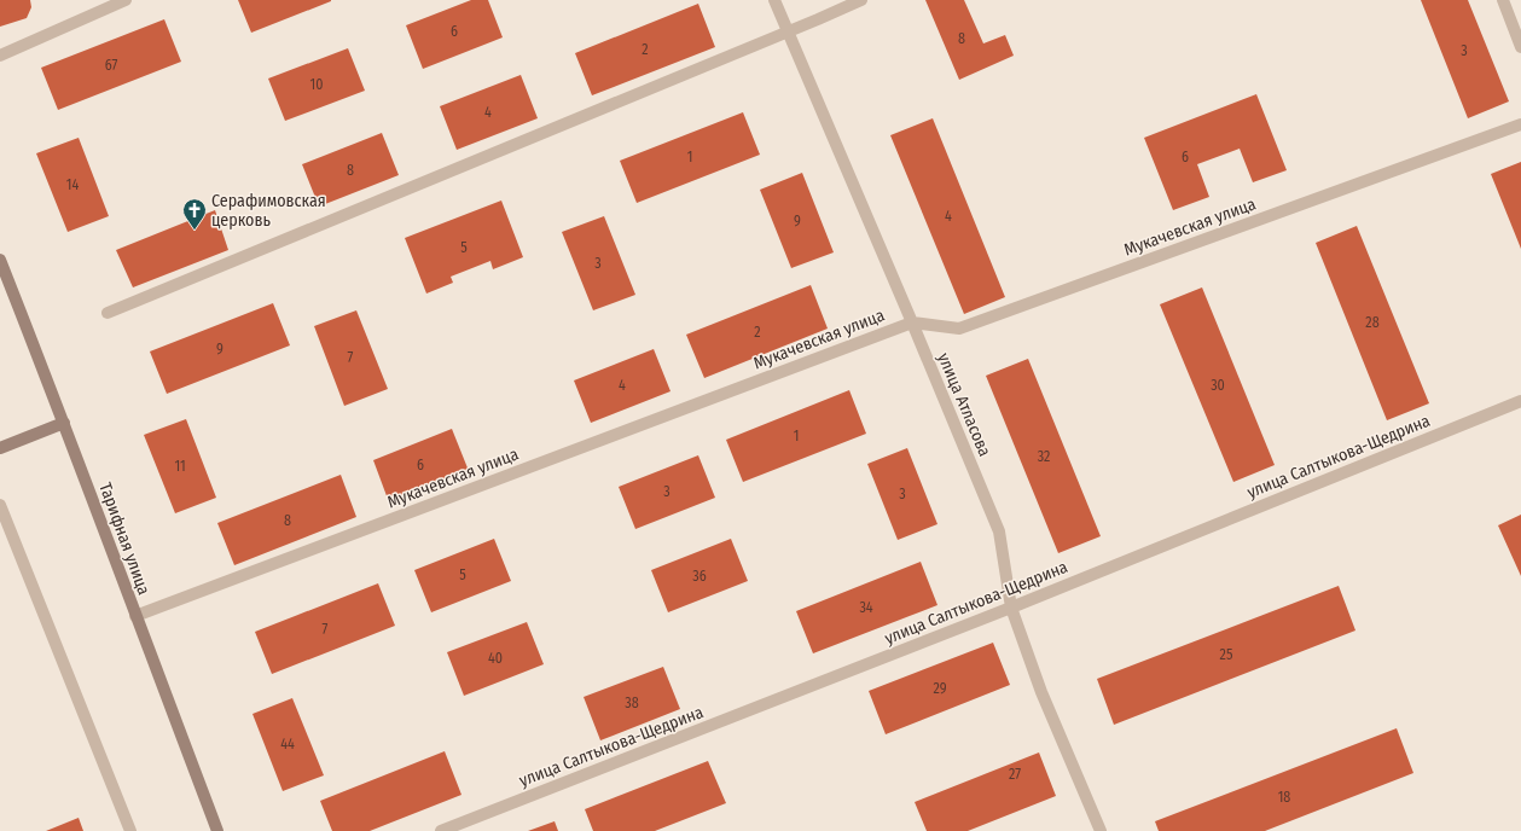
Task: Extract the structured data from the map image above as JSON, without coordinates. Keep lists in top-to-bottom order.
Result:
{
  "streets": {
    "street": [
      "Мукачевская улица",
      "улица Атласова",
      "улица Салтыкова-Щедрина",
      "Тарифная улица"
    ]
  },
  "crossings": [
    ["Мукачевская улица", "улица Атласова"],
    ["Мукачевская улица", "Тарифная улица"],
    ["улица Атласова", "улица Салтыкова-Щедрина"]
  ],
  "places": {
    "church": ["Серафимовская церковь"]
  },
  "house_numbers": [
    "6",
    "8",
    "2",
    "3",
    "67",
    "10",
    "4",
    "1",
    "6",
    "8",
    "14",
    "4",
    "9",
    "5",
    "3",
    "28",
    "2",
    "9",
    "7",
    "4",
    "30",
    "1",
    "32",
    "6",
    "11",
    "3",
    "3",
    "8",
    "5",
    "36",
    "34",
    "7",
    "25",
    "40",
    "29",
    "38",
    "44",
    "27",
    "18"
  ]
}
